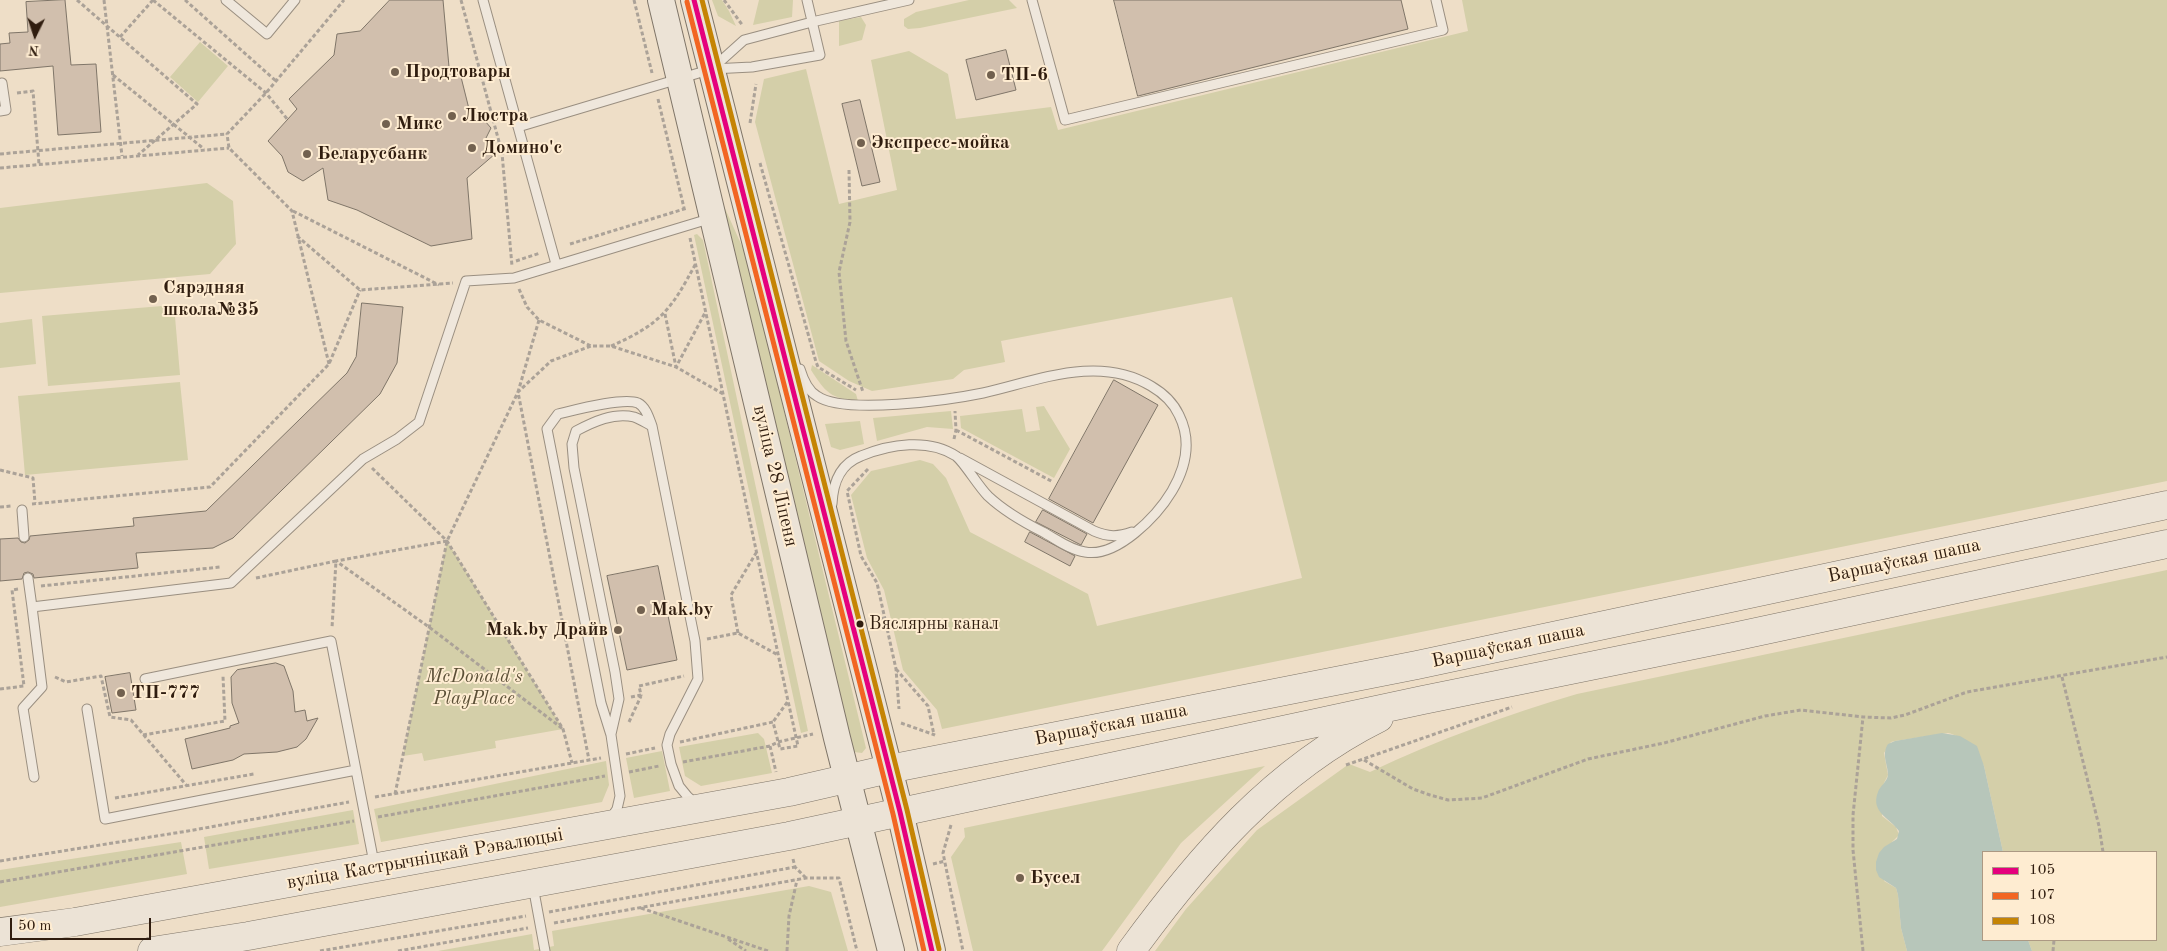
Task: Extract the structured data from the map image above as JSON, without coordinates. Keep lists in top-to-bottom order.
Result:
{
  "streets": {
    "highway": ["Варшаўская шаша", "вуліца Кастрычніцкай Рэвалюцыі"],
    "main road": ["вуліца 28 Ліпеня"]
  },
  "crossings": [
    ["вуліца 28 Ліпеня", "Варшаўская шаша"],
    ["вуліца 28 Ліпеня", "вуліца Кастрычніцкай Рэвалюцыі"],
    ["Варшаўская шаша", "вуліца Кастрычніцкай Рэвалюцыі"]
  ],
  "parks": ["McDonald's PlayPlace"],
  "places": [
    "Продтовары",
    "ТП-6",
    "Люстра",
    "Микс",
    "Экспресс-мойка",
    "Домино'c",
    "Беларусбанк",
    "Сярэдняя школа№35",
    "Mak.by",
    "Вяслярны канал",
    "Маk.by Драйв",
    "ТП-777",
    "Бусел"
  ],
  "lines": ["transit line 105", "transit line 108", "transit line 107"],
  "legend": ["105", "107", "108"],
  "scale_bar": "50 m",
  "north": "bottom"
}
